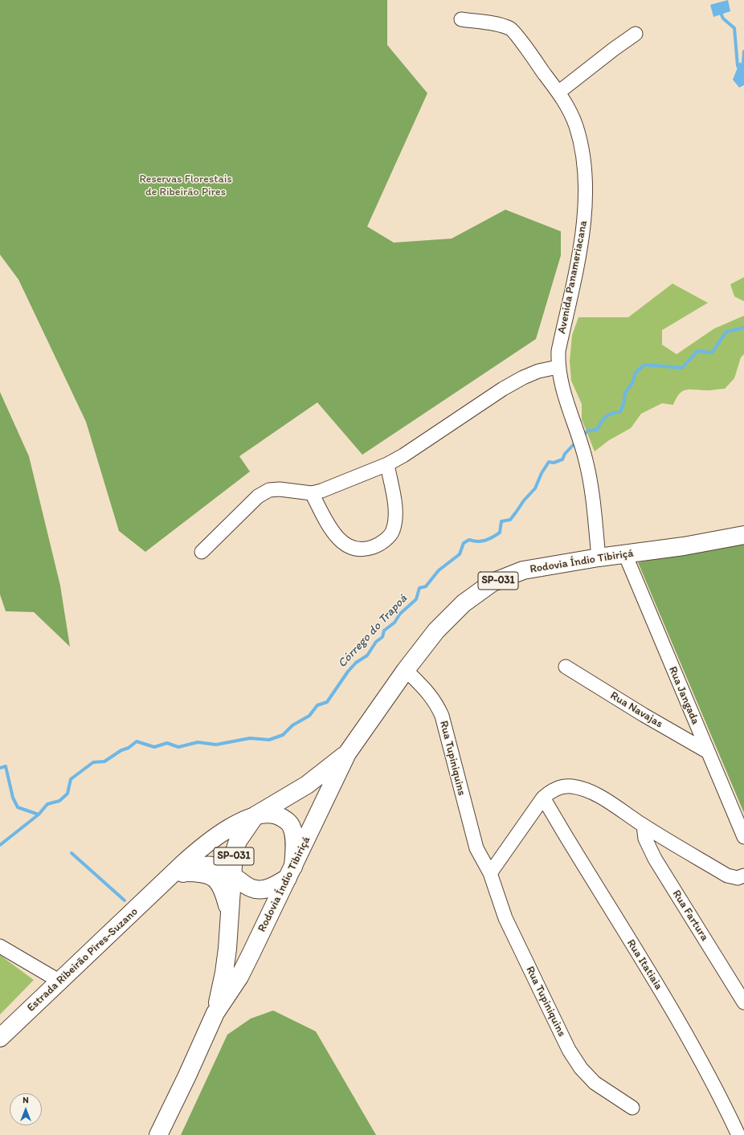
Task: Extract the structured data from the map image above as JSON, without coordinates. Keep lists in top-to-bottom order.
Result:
{
  "streets": {
    "main road": ["Rodovia Índio Tibiriçá", "SP-031", "Estrada Ribeirão Pires-Suzano"],
    "street": [
      "Avenida Panameriacana",
      "Rua Jangada",
      "Rua Navajas",
      "Rua Tupiniquins",
      "Rua Fartura",
      "Rua Itatiaia"
    ]
  },
  "crossings": [
    ["Avenida Panameriacana", "Rodovia Índio Tibiriçá"],
    ["Rodovia Índio Tibiriçá", "Rua Jangada"],
    ["Rodovia Índio Tibiriçá", "Rua Tupiniquins"],
    ["Rodovia Índio Tibiriçá", "Estrada Ribeirão Pires-Suzano"],
    ["Rua Jangada", "Rua Navajas"]
  ],
  "water": ["Córrego do Trapoá"],
  "parks": ["Reservas Florestais de Ribeirão Pires"],
  "north": "top"
}
